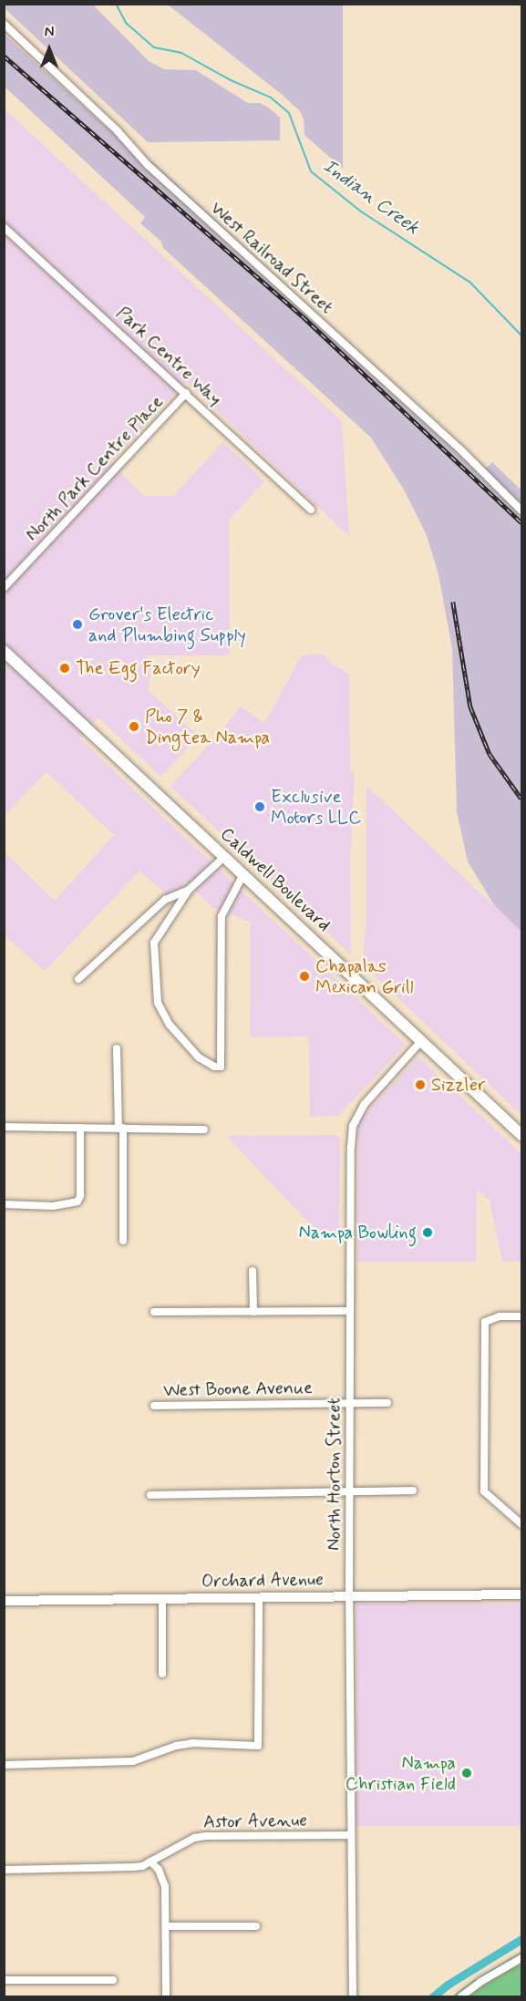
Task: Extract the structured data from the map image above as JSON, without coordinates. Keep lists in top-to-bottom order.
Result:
{
  "streets": {
    "main road": ["Caldwell Boulevard"],
    "street": [
      "West Railroad Street",
      "Park Centre Way",
      "North Park Centre Place",
      "West Boone Avenue",
      "North Horton Street",
      "Orchard Avenue",
      "Astor Avenue"
    ]
  },
  "crossings": [
    ["Park Centre Way", "North Park Centre Place"],
    ["Caldwell Boulevard", "North Horton Street"],
    ["West Boone Avenue", "North Horton Street"],
    ["North Horton Street", "Orchard Avenue"],
    ["North Horton Street", "Astor Avenue"]
  ],
  "water": ["Indian Creek"],
  "places": [
    "Grover's Electric and Plumbing Supply",
    "The Egg Factory",
    "Pho 7 & Dingtea Nampa",
    "Exclusive Motors LLC",
    "Chapalas Mexican Grill",
    "Sizzler",
    "Nampa Bowling",
    "Nampa Christian Field"
  ],
  "north": "top"
}
